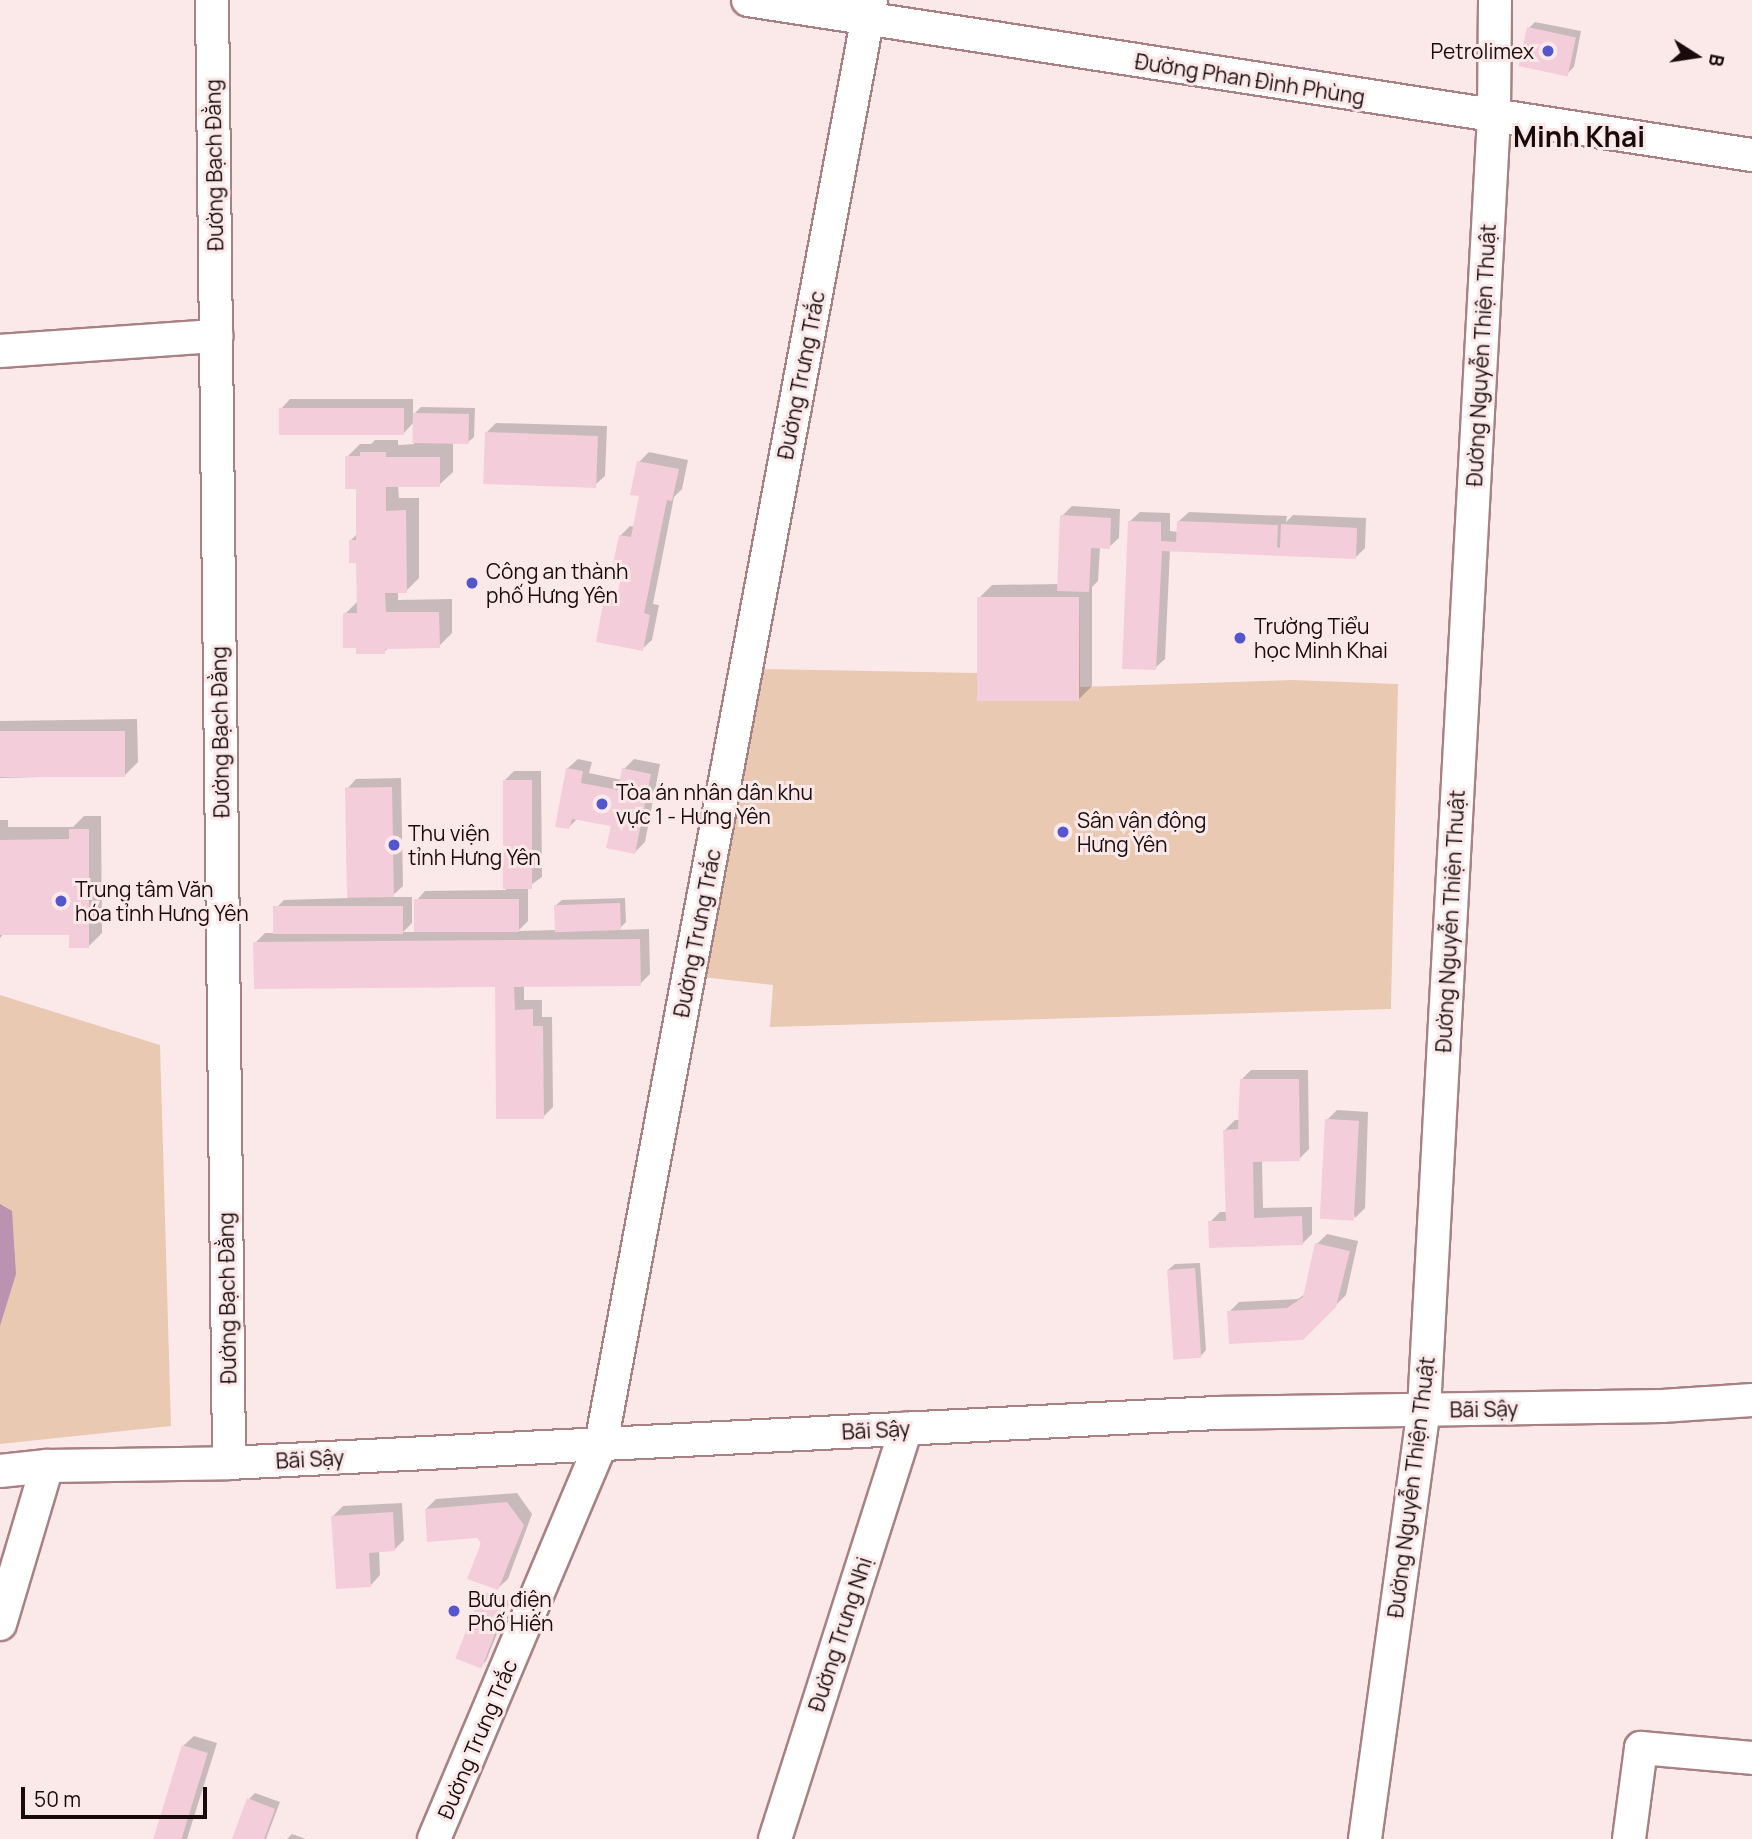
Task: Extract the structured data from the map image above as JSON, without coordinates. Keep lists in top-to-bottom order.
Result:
{
  "streets": {
    "street": [
      "Đường Phan Đình Phùng",
      "Đường Bạch Đằng",
      "Đường Nguyễn Thiện Thuật",
      "Đường Trưng Trắc",
      "Bãi Sậy",
      "Đường Trưng Nhị"
    ]
  },
  "crossings": [
    ["Đường Phan Đình Phùng", "Đường Nguyễn Thiện Thuật"],
    ["Đường Phan Đình Phùng", "Đường Trưng Trắc"],
    ["Đường Bạch Đằng", "Bãi Sậy"],
    ["Đường Nguyễn Thiện Thuật", "Bãi Sậy"],
    ["Đường Trưng Trắc", "Bãi Sậy"],
    ["Bãi Sậy", "Đường Trưng Nhị"]
  ],
  "districts": ["Minh Khai"],
  "places": [
    "Petrolimex",
    "Công an thành phố Hưng Yên",
    "Trường Tiểu học Minh Khai",
    "Tòa án nhân dân khu vực 1 - Hưng Yên",
    "Sân vận động Hưng Yên",
    "Thu viện tỉnh Hưng Yên",
    "Trung tâm Văn hóa tỉnh Hưng Yên",
    "Bưu điện Phố Hiến"
  ],
  "scale_bar": "50 m",
  "north": "right"
}
